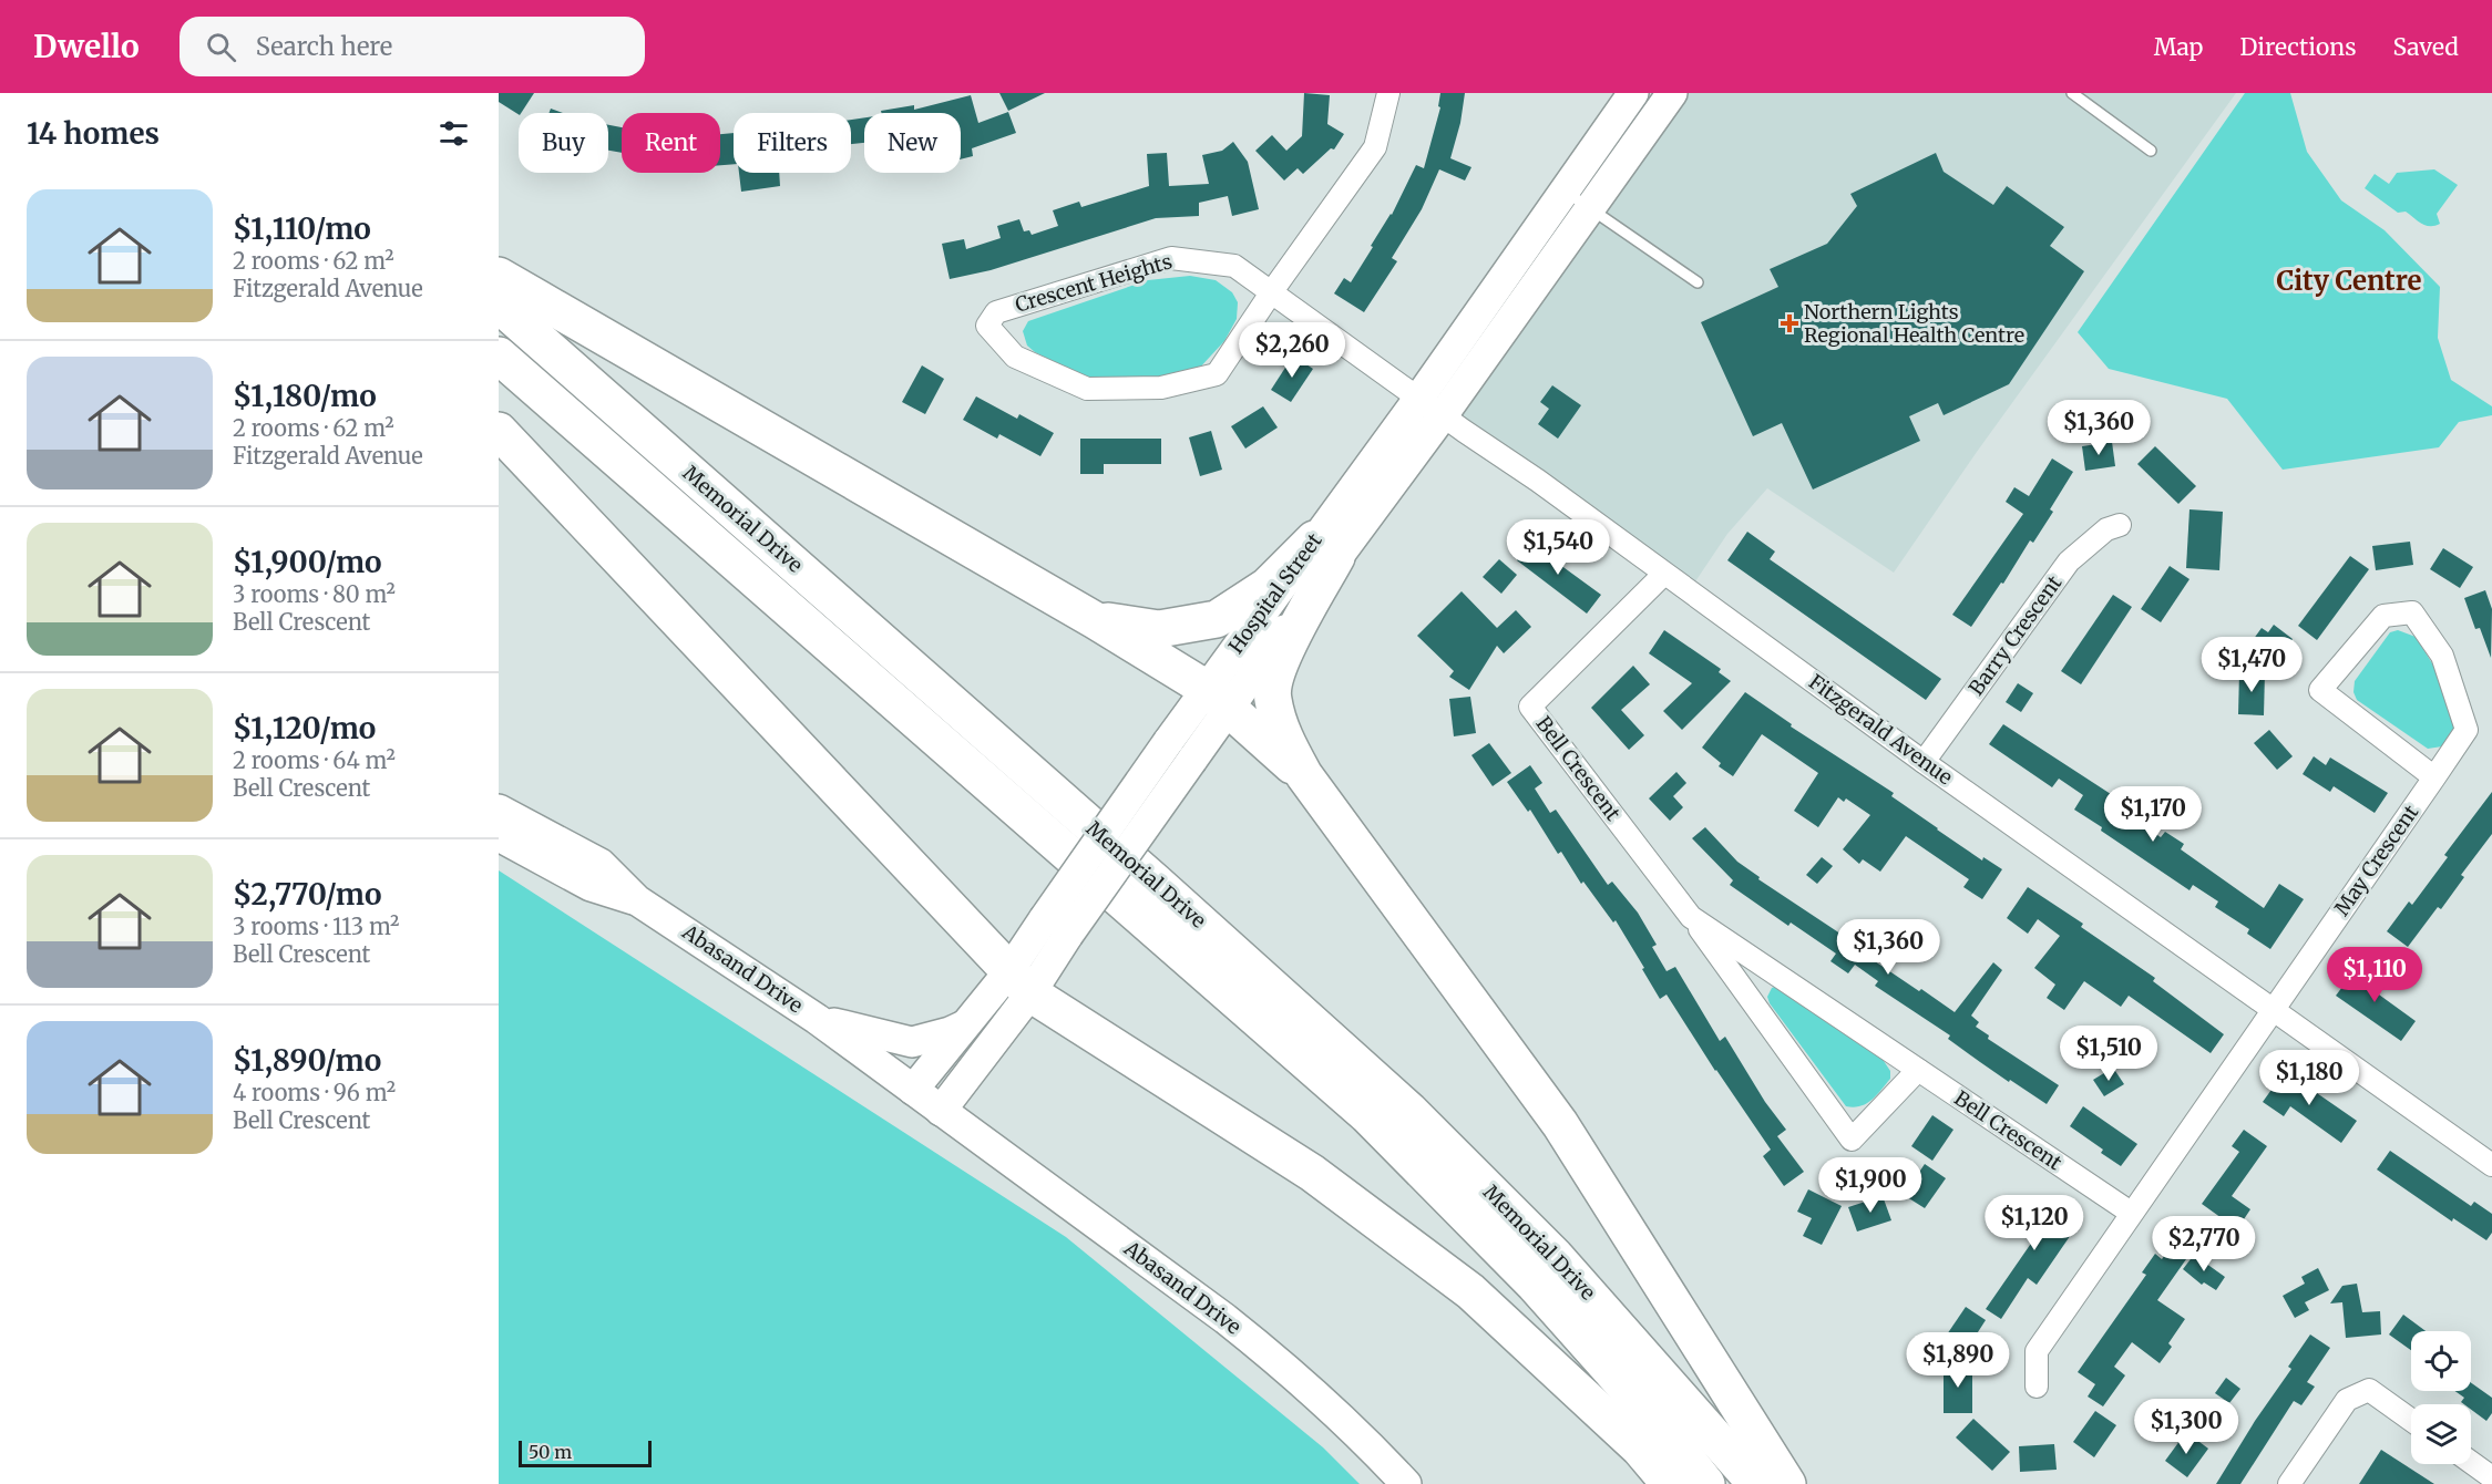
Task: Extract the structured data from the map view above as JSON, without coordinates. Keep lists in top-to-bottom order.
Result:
{
  "streets": {
    "highway": ["Memorial Drive"],
    "main road": ["Hospital Street", "Abasand Drive"],
    "street": [
      "Crescent Heights",
      "Barry Crescent",
      "Fitzgerald Avenue",
      "Bell Crescent",
      "May Crescent"
    ]
  },
  "crossings": [
    ["Crescent Heights", "Fitzgerald Avenue"],
    ["Hospital Street", "Fitzgerald Avenue"],
    ["Hospital Street", "Abasand Drive"],
    ["Barry Crescent", "Fitzgerald Avenue"],
    ["Fitzgerald Avenue", "Bell Crescent"],
    ["Fitzgerald Avenue", "May Crescent"]
  ],
  "districts": ["City Centre"],
  "places": {
    "health": ["Northern Lights Regional Health Centre"]
  },
  "scale_bar": "50 m",
  "page": {
    "header": "Dwello",
    "search": "Search here",
    "nav": ["Map", "Directions", "Saved"],
    "heading": "14 homes",
    "chip": [
      "Buy",
      "Rent",
      "Filters",
      "New"
    ],
    "list": [
      {
        "name": "$1,110/mo",
        "note": "2 rooms · 62 m² · Fitzgerald Avenue"
      },
      {
        "name": "$1,180/mo",
        "note": "2 rooms · 62 m² · Fitzgerald Avenue"
      },
      {
        "name": "$1,900/mo",
        "note": "3 rooms · 80 m² · Bell Crescent"
      },
      {
        "name": "$1,120/mo",
        "note": "2 rooms · 64 m² · Bell Crescent"
      },
      {
        "name": "$2,770/mo",
        "note": "3 rooms · 113 m² · Bell Crescent"
      },
      {
        "name": "$1,890/mo",
        "note": "4 rooms · 96 m² · Bell Crescent"
      }
    ],
    "price": [
      "$2,260",
      "$1,360",
      "$1,540",
      "$1,470",
      "$1,170",
      "$1,360",
      "$1,110",
      "$1,510",
      "$1,180",
      "$1,900",
      "$1,120",
      "$2,770",
      "$1,890",
      "$1,300"
    ],
    "scale": "50 m"
  }
}
